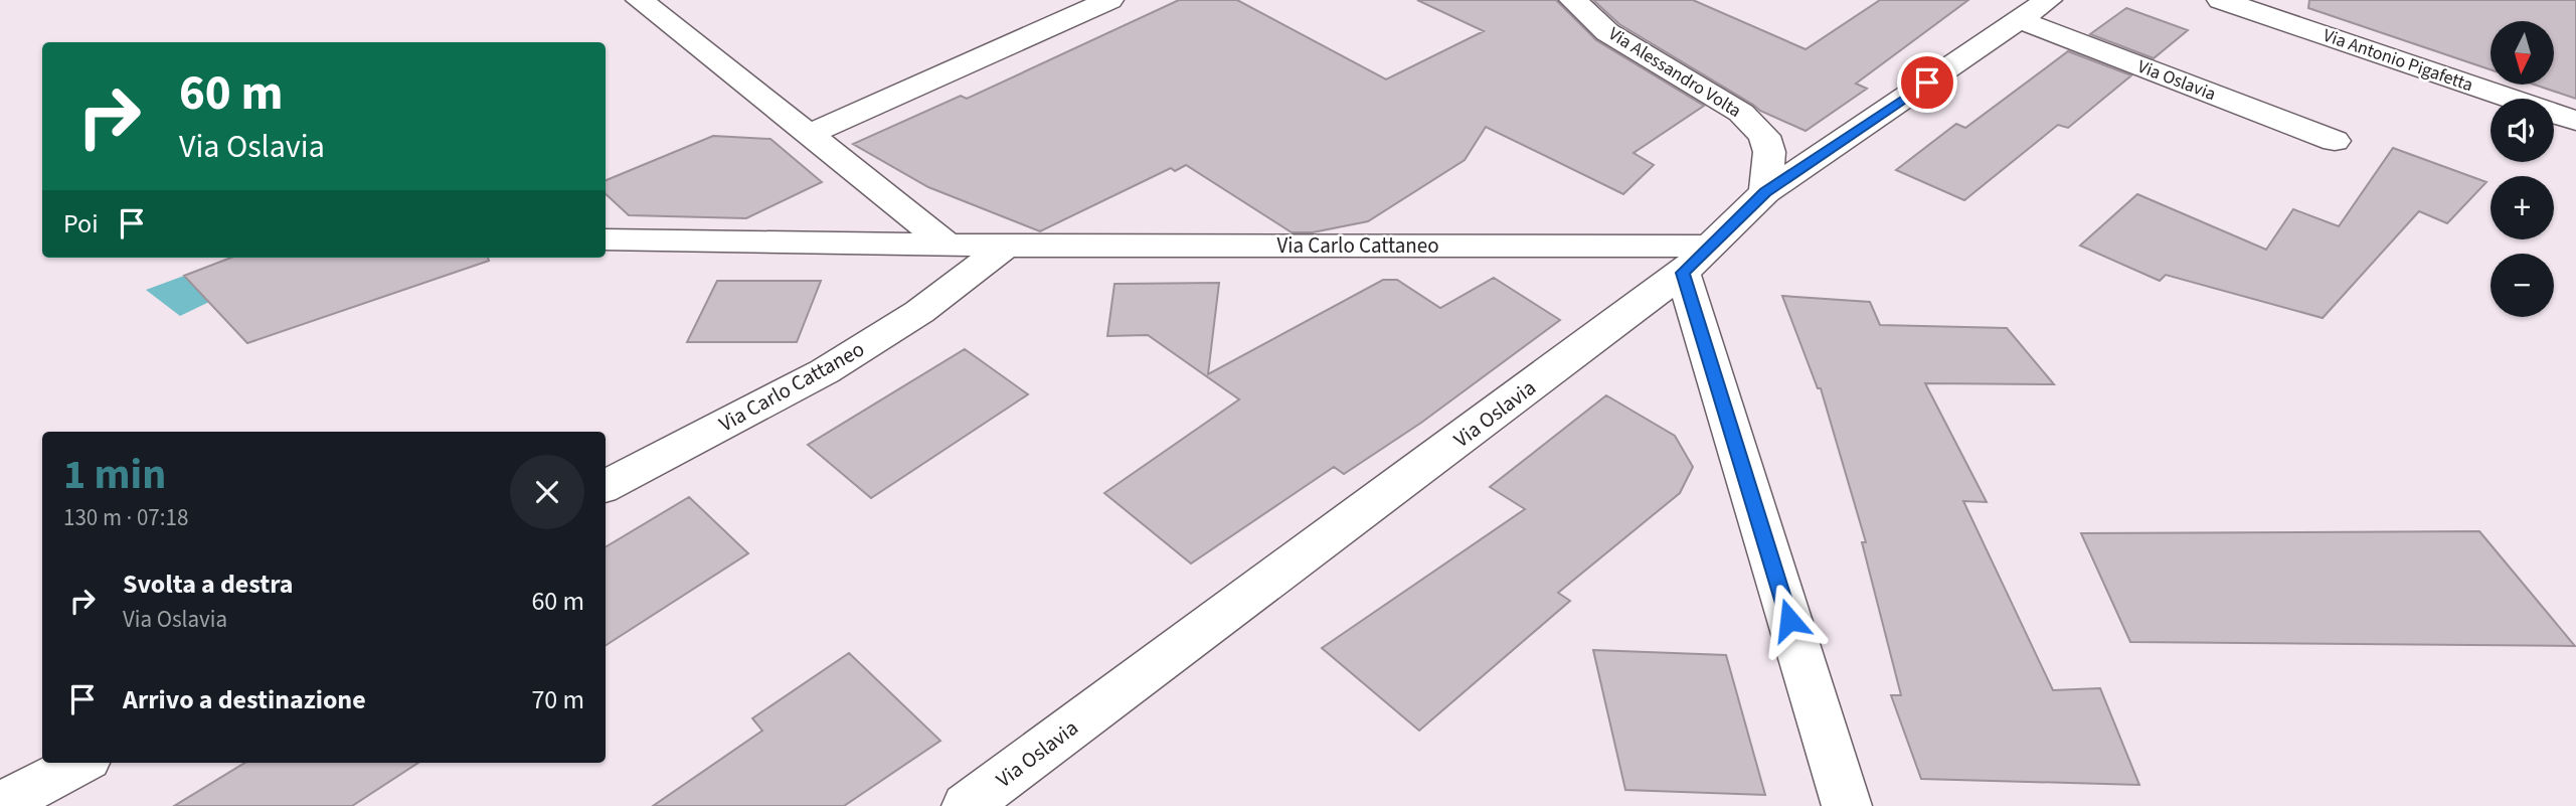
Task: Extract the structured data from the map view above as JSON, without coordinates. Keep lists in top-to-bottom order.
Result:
{
  "streets": {
    "street": [
      "Via Antonio Pigafetta",
      "Via Alessandro Volta",
      "Via Oslavia",
      "Via Carlo Cattaneo"
    ]
  },
  "crossings": [
    ["Via Alessandro Volta", "Via Oslavia"],
    ["Via Oslavia", "Via Carlo Cattaneo"]
  ],
  "north": "bottom",
  "page": {
    "map_buttons": ["+", "−"],
    "turn": ["60 m", "Via Oslavia"],
    "then": "Poi",
    "heading": ["1 min", "130 m · 07:18"],
    "list": [
      {
        "name": "Svolta a destra",
        "note": "Via Oslavia",
        "value": "60 m"
      },
      {
        "name": "Arrivo a destinazione",
        "value": "70 m"
      }
    ]
  }
}
